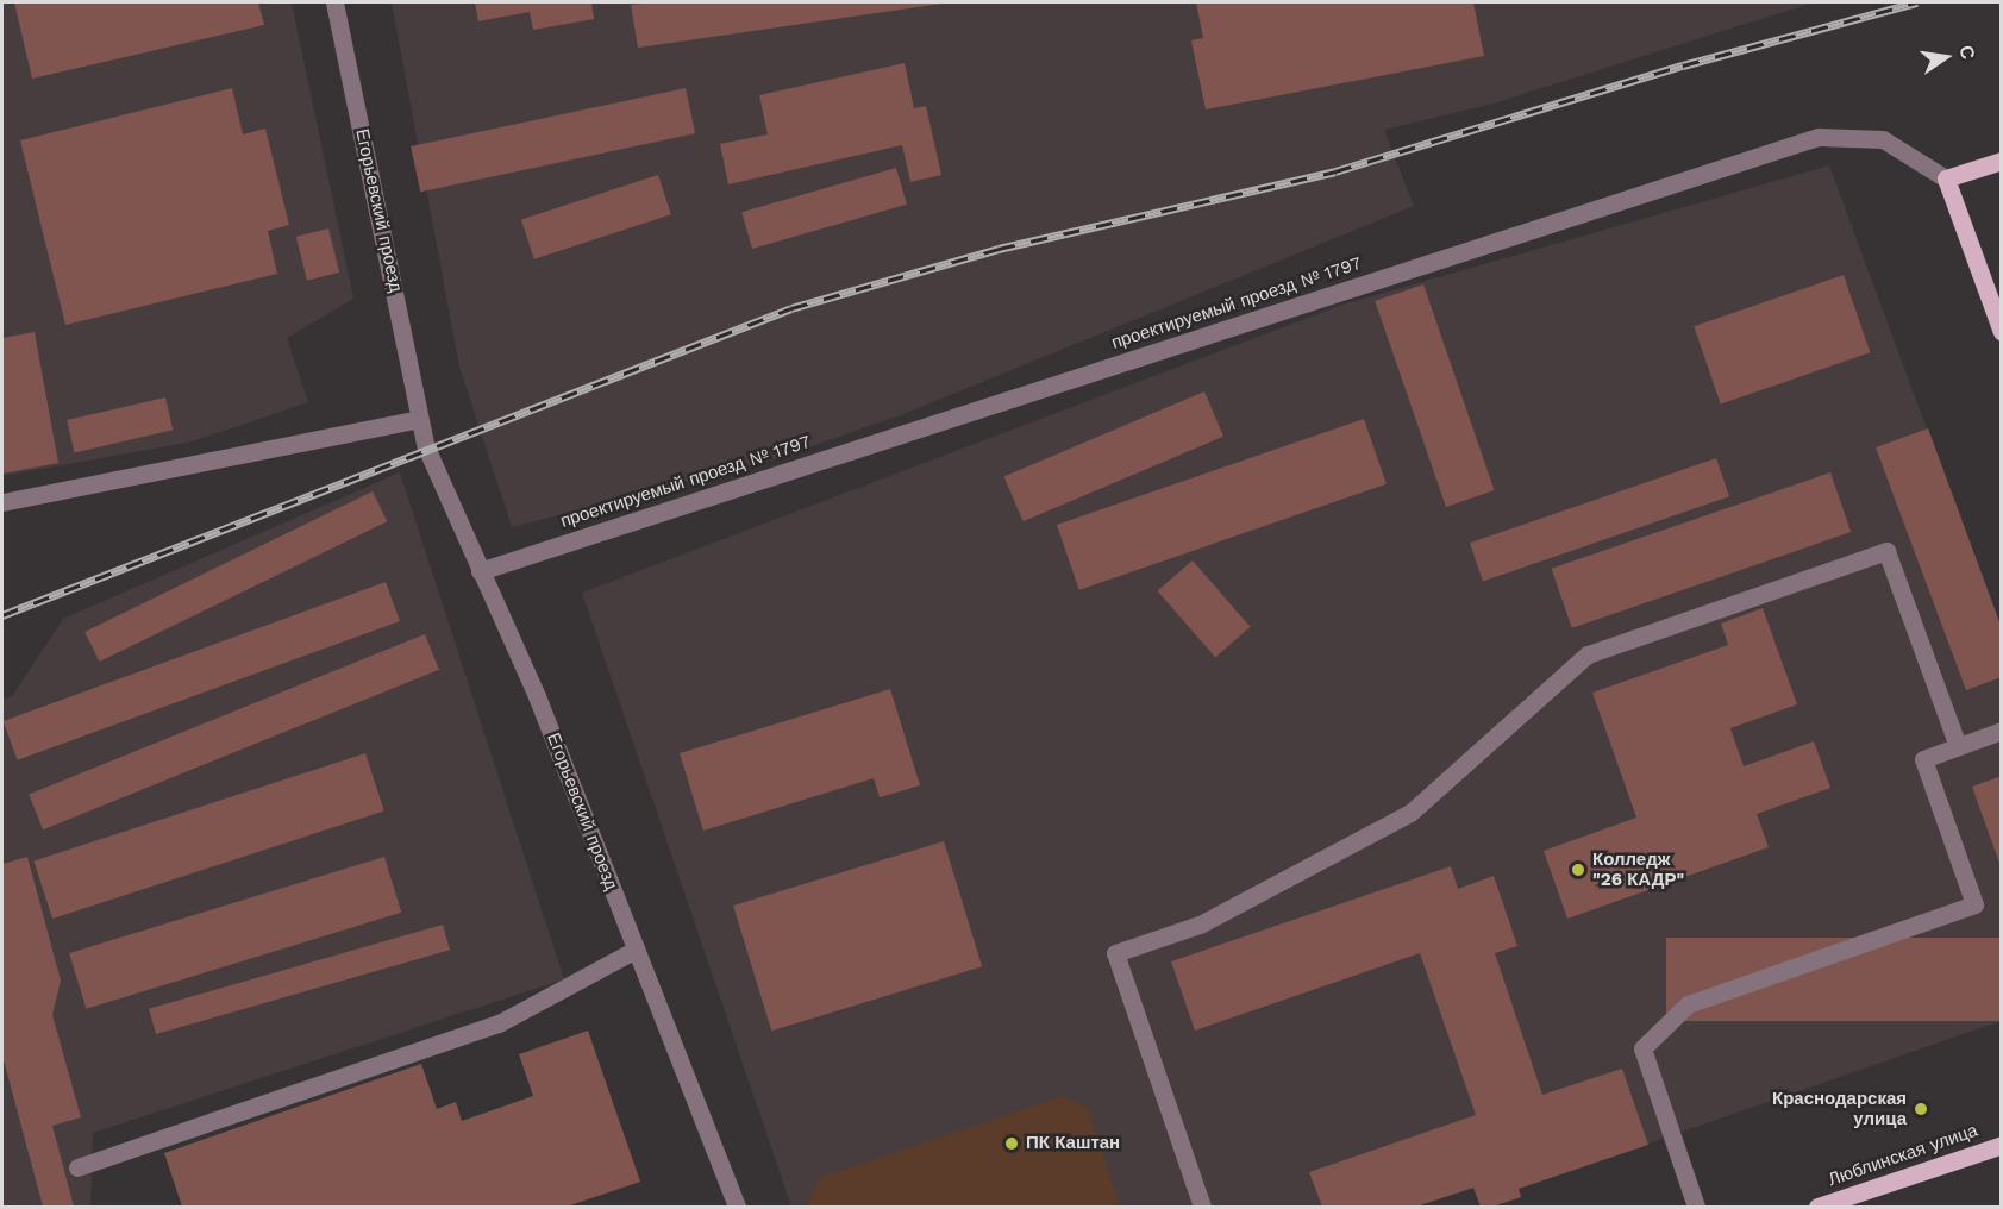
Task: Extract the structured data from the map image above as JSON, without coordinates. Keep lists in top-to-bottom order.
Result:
{
  "streets": {
    "main road": ["Люблинская улица"],
    "street": ["Егорьевский проезд", "проектируемый проезд № 1797"]
  },
  "crossings": [
    ["Егорьевский проезд", "проектируемый проезд № 1797"]
  ],
  "places": ["Колледж \"26 КАДР\"", "Краснодарская улица", "ПК Каштан"],
  "north": "right"
}
